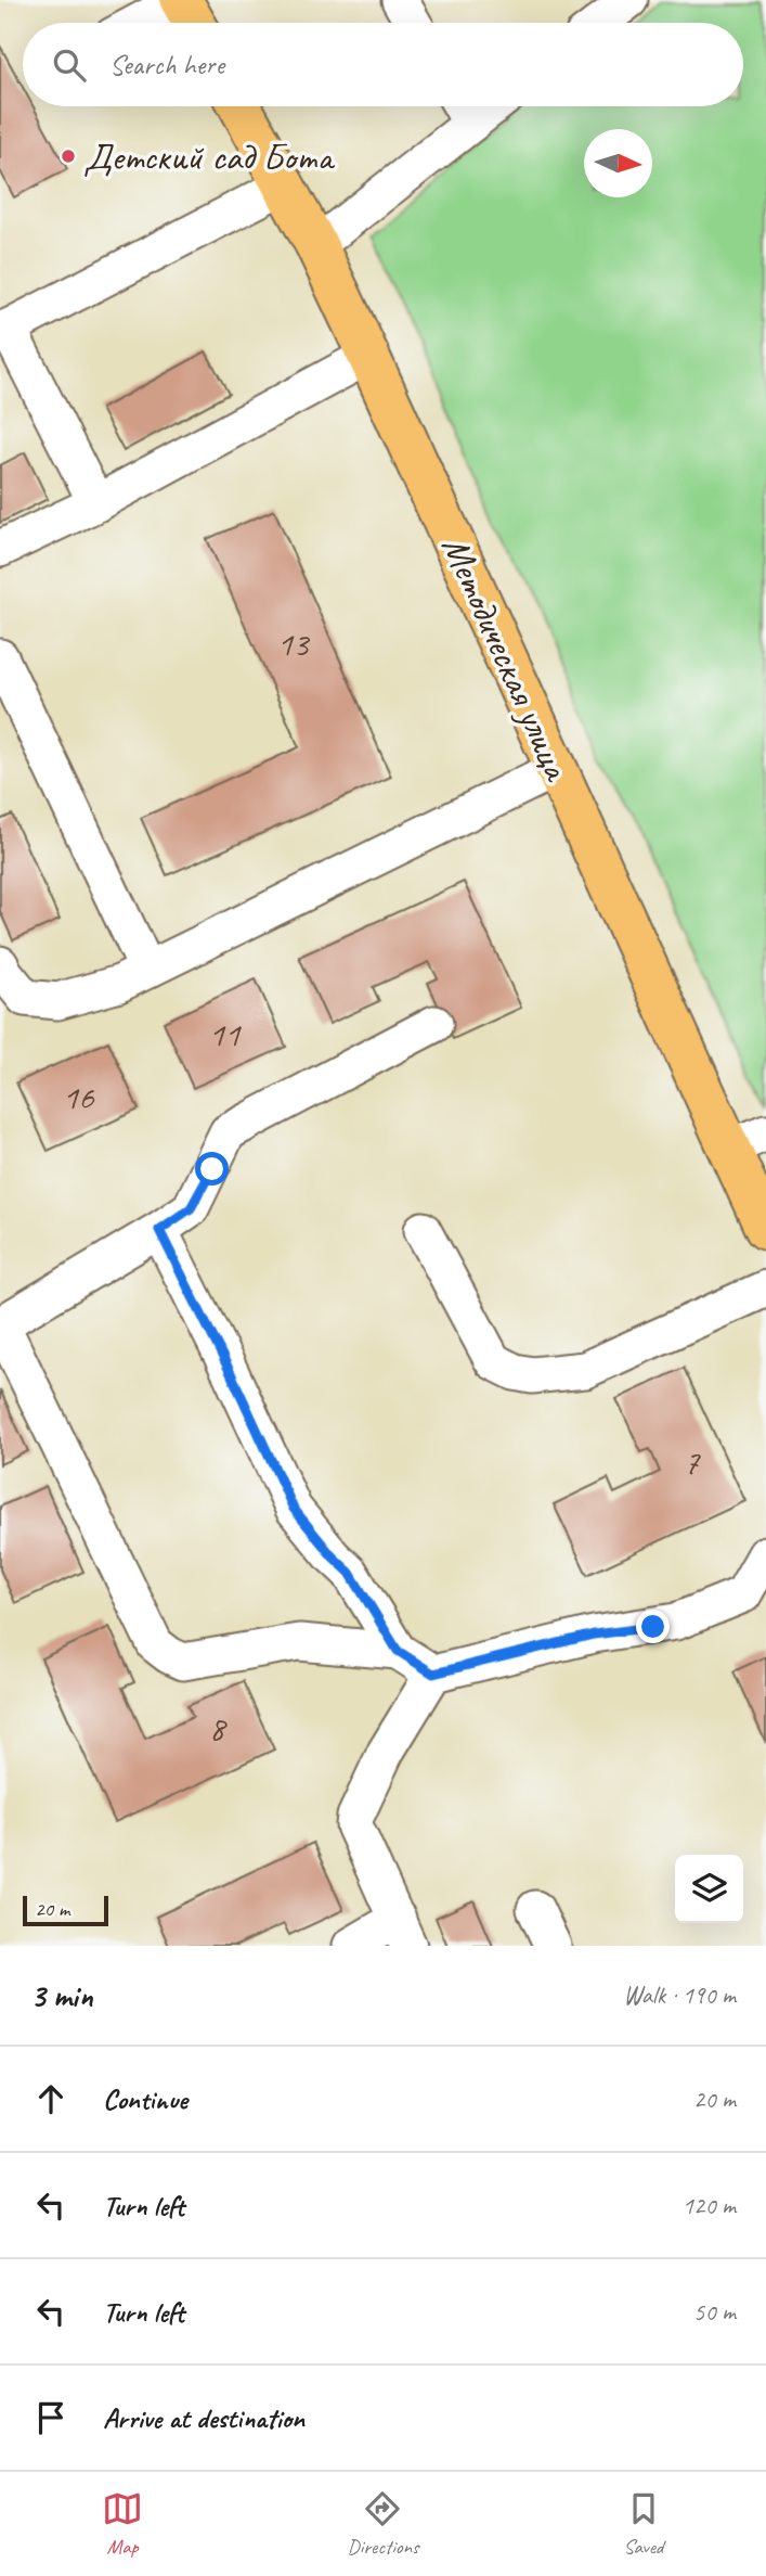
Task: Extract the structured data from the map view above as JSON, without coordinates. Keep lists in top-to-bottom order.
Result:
{
  "streets": {
    "main road": ["Методическая улица"]
  },
  "places": ["Детский сад Бота"],
  "house_numbers": [
    "13",
    "11",
    "16",
    "7",
    "8"
  ],
  "scale_bar": "20 m",
  "north": "right",
  "page": {
    "search": "Search here",
    "scale": "20 m",
    "heading": ["3 min", "Walk · 190 m"],
    "list": [
      ["Continue", "20 m"],
      ["Turn left", "120 m"],
      ["Turn left", "50 m"],
      "Arrive at destination"
    ],
    "nav": ["Map", "Directions", "Saved"]
  }
}
